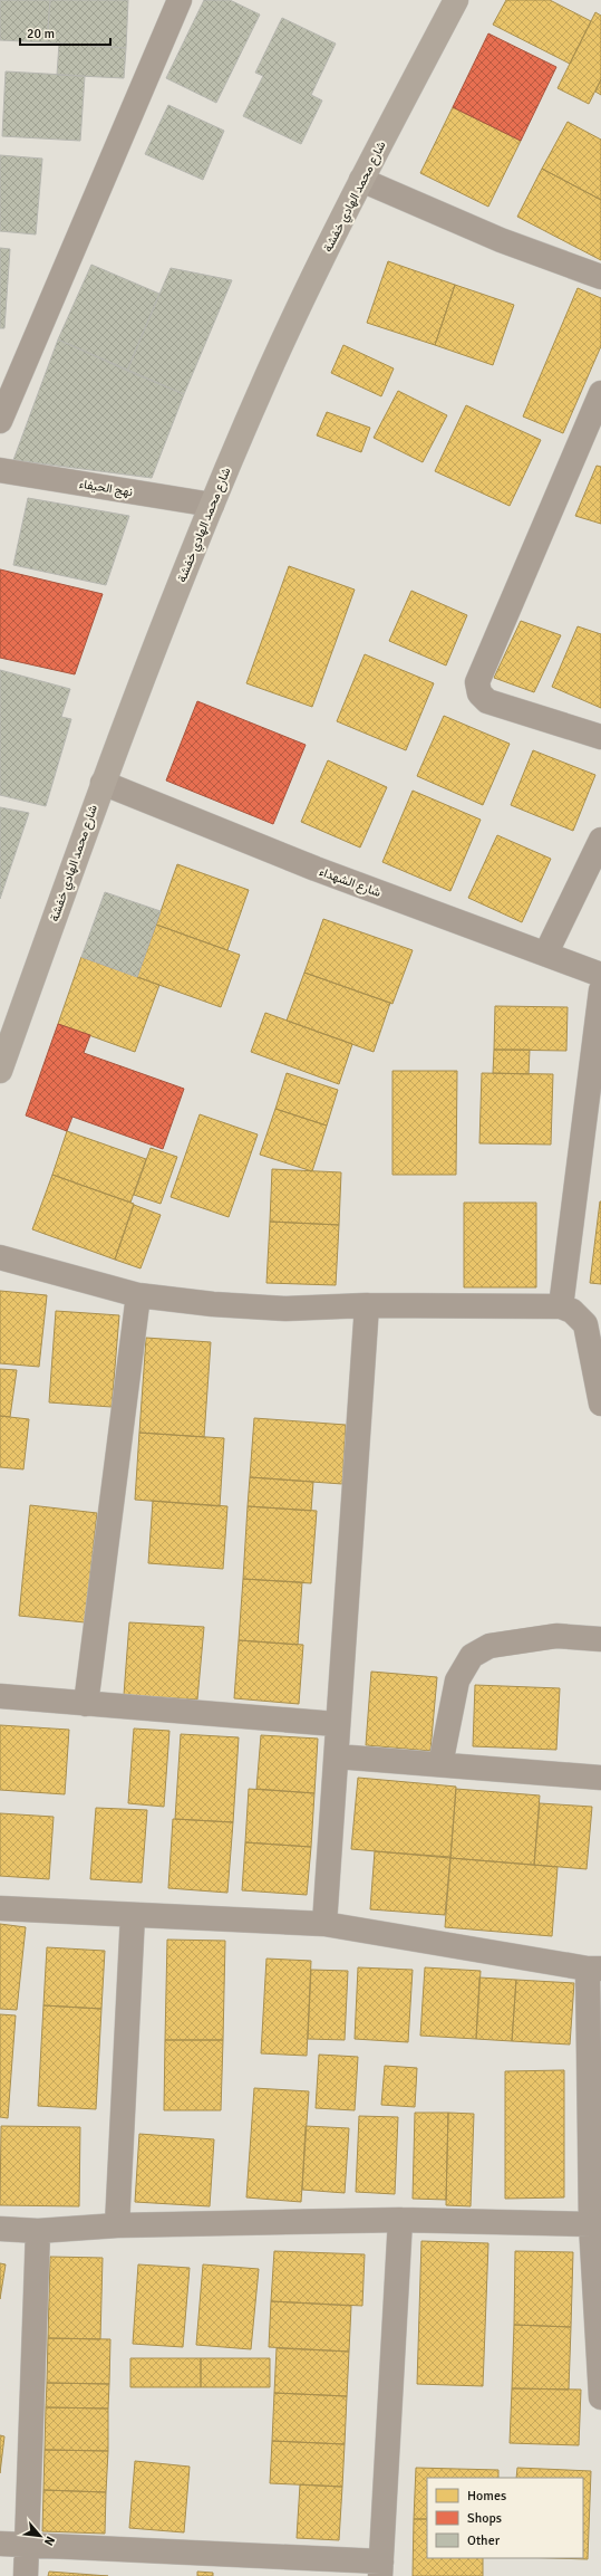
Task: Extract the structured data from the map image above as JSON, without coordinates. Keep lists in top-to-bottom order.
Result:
{
  "streets": {
    "main road": ["شارع محمد الهادي خفشة"],
    "street": ["نهج الحيفاء", "شارع الشهداء"]
  },
  "crossings": [
    ["شارع محمد الهادي خفشة", "نهج الحيفاء"],
    ["شارع محمد الهادي خفشة", "شارع الشهداء"]
  ],
  "legend": ["Homes", "Shops", "Other"],
  "scale_bar": "20 m",
  "north": "bottom right"
}
